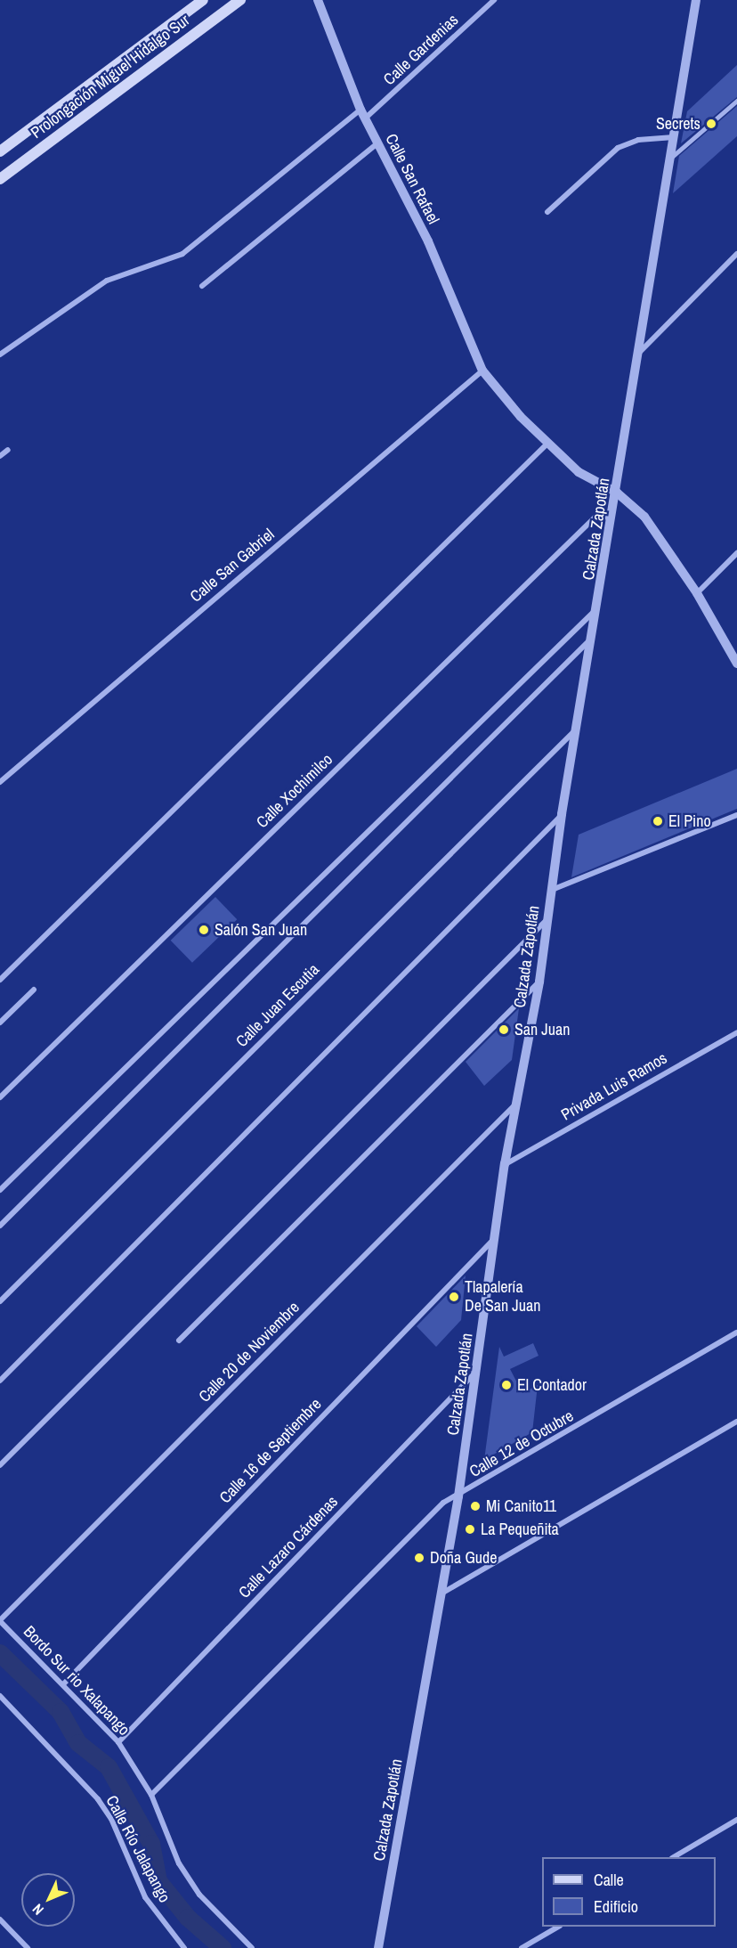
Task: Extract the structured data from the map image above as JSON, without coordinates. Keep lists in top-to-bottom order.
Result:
{
  "streets": {
    "main road": ["Prolongación Miguel Hidalgo Sur"],
    "street": [
      "Calle Gardenias",
      "Calle San Rafael",
      "Calzada Zapotlán",
      "Calle San Gabriel",
      "Calle Xochimilco",
      "Calle Juan Escutia",
      "Privada Luis Ramos",
      "Calle 20 de Noviembre",
      "Calle 12 de Octubre",
      "Calle 16 de Septiembre",
      "Calle Lazaro Cárdenas",
      "Bordo Sur rio Xalapango",
      "Calle Río Jalapango"
    ]
  },
  "crossings": [
    ["Calle Gardenias", "Calle San Rafael"],
    ["Calle San Rafael", "Calzada Zapotlán"],
    ["Calle San Rafael", "Calle San Gabriel"],
    ["Calzada Zapotlán", "Calle Xochimilco"],
    ["Calzada Zapotlán", "Calle Juan Escutia"],
    ["Calzada Zapotlán", "Privada Luis Ramos"],
    ["Calzada Zapotlán", "Calle 20 de Noviembre"],
    ["Calzada Zapotlán", "Calle 12 de Octubre"],
    ["Calzada Zapotlán", "Calle 16 de Septiembre"],
    ["Calzada Zapotlán", "Calle Lazaro Cárdenas"],
    ["Calle 20 de Noviembre", "Bordo Sur rio Xalapango"],
    ["Calle 12 de Octubre", "Bordo Sur rio Xalapango"],
    ["Calle 16 de Septiembre", "Bordo Sur rio Xalapango"],
    ["Calle Lazaro Cárdenas", "Bordo Sur rio Xalapango"]
  ],
  "places": [
    "Secrets",
    "El Pino",
    "Salón San Juan",
    "San Juan",
    "Tlapalería De San Juan",
    "El Contador",
    "Mi Canito11",
    "La Pequeñita",
    "Doña Gude"
  ],
  "legend": ["Calle", "Edificio"],
  "north": "bottom left"
}
